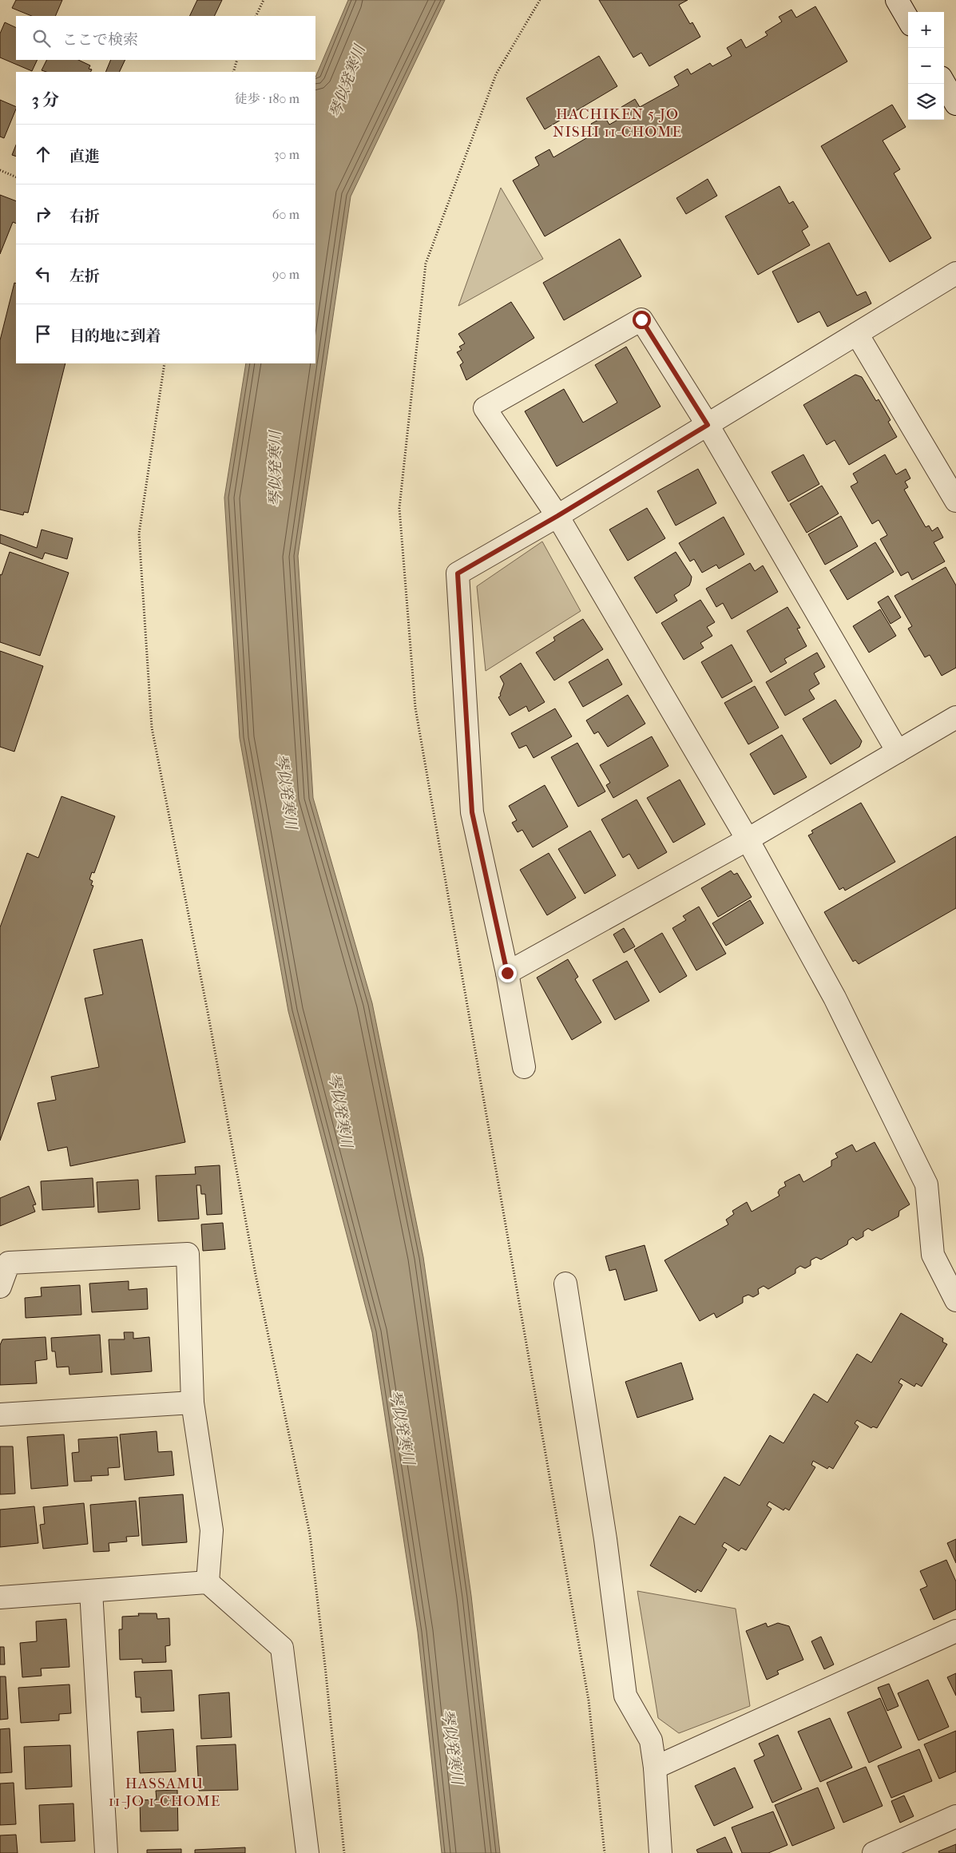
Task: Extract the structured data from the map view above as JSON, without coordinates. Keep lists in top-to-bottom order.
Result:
{
  "districts": ["HACHIKEN 5-JO NISHI 11-CHOME", "HASSAMU 11-JO 1-CHOME"],
  "water": ["琴似発寒川"],
  "page": {
    "map_buttons": ["+", "−"],
    "search": "ここで検索",
    "heading": ["3 分", "徒歩 · 180 m"],
    "list": [
      ["直進", "30 m"],
      ["右折", "60 m"],
      ["左折", "90 m"],
      "目的地に到着"
    ]
  }
}
